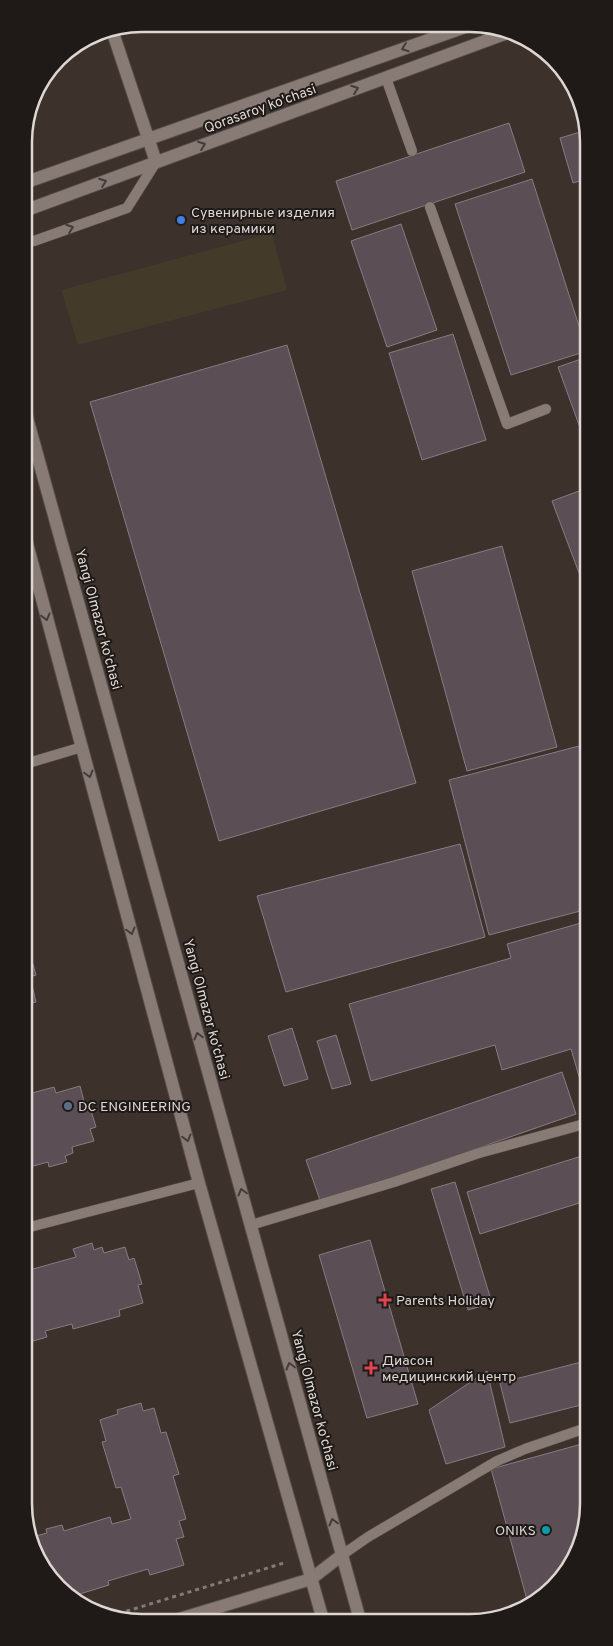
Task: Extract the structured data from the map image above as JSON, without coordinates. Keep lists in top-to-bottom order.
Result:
{
  "streets": {
    "main road": ["Qorasaroy ko'chasi", "Yangi Olmazor ko'chasi"]
  },
  "places": {
    "other": ["Сувенирные изделия из керамики", "DC ENGINEERING", "ONIKS"],
    "health": ["Parents Holiday", "Диасон медицинский центр"]
  }
}
